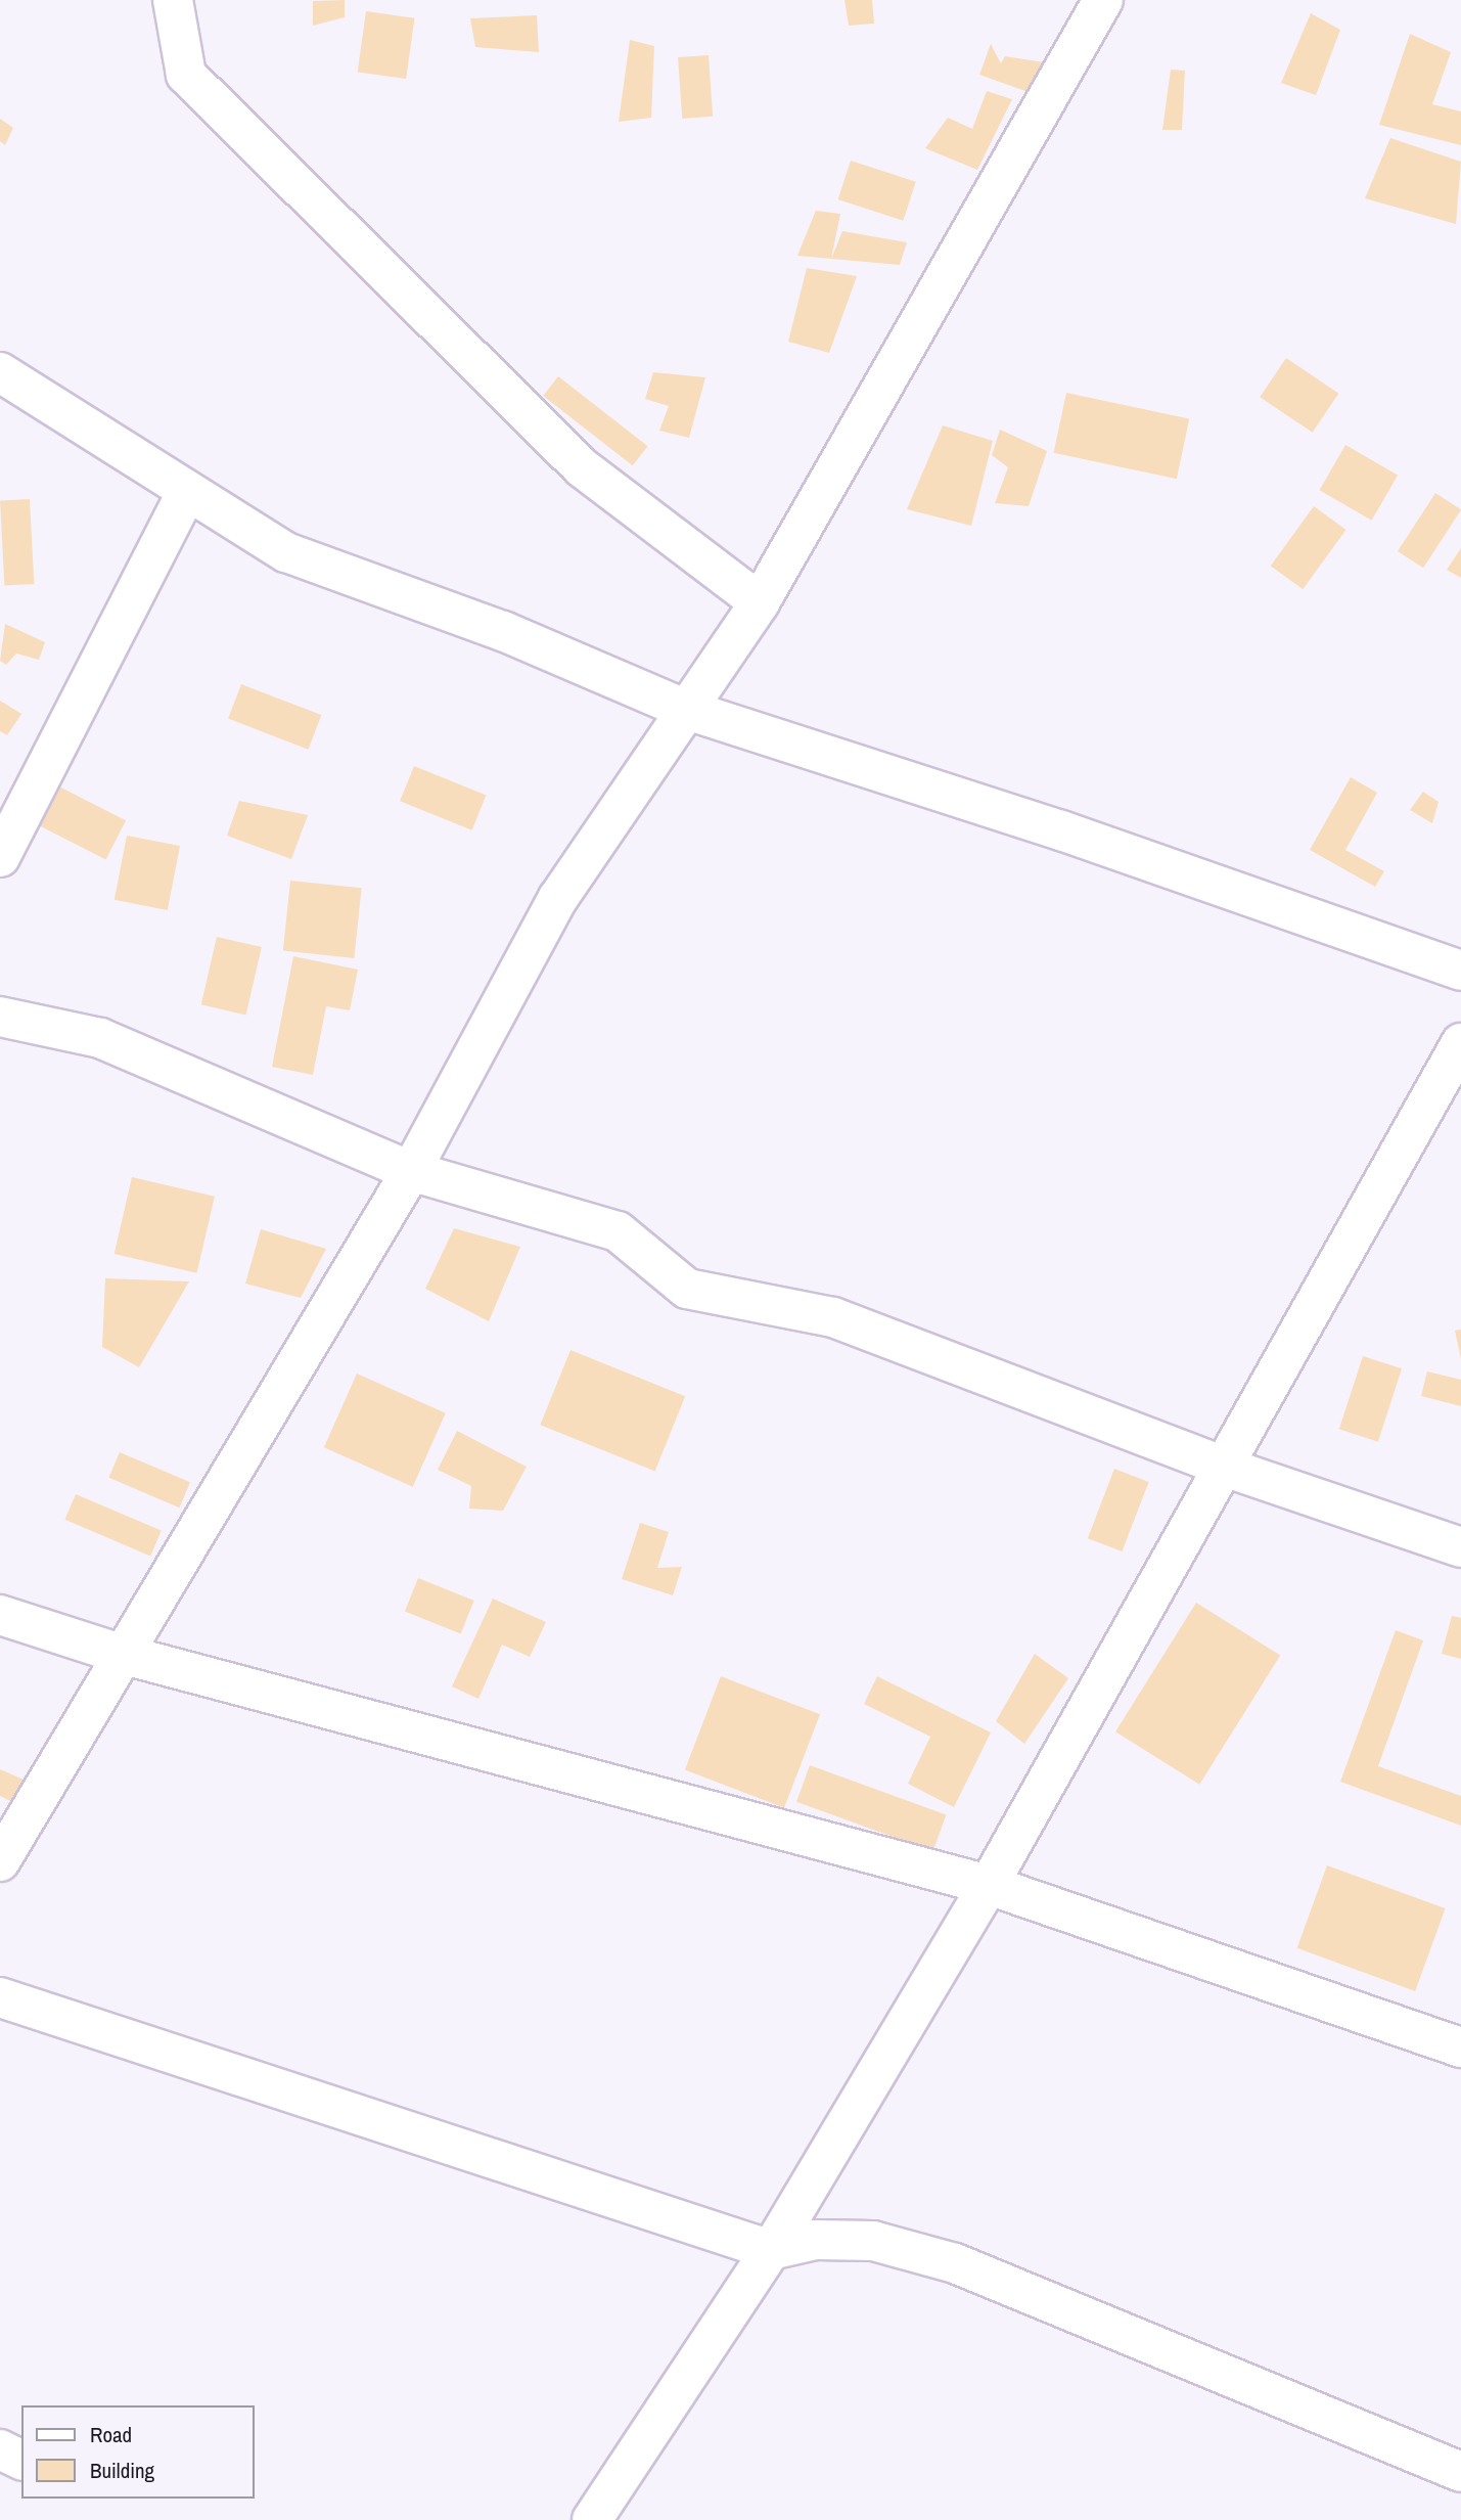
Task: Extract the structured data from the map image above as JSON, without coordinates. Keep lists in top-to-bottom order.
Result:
{
  "legend": ["Road", "Building"]
}
